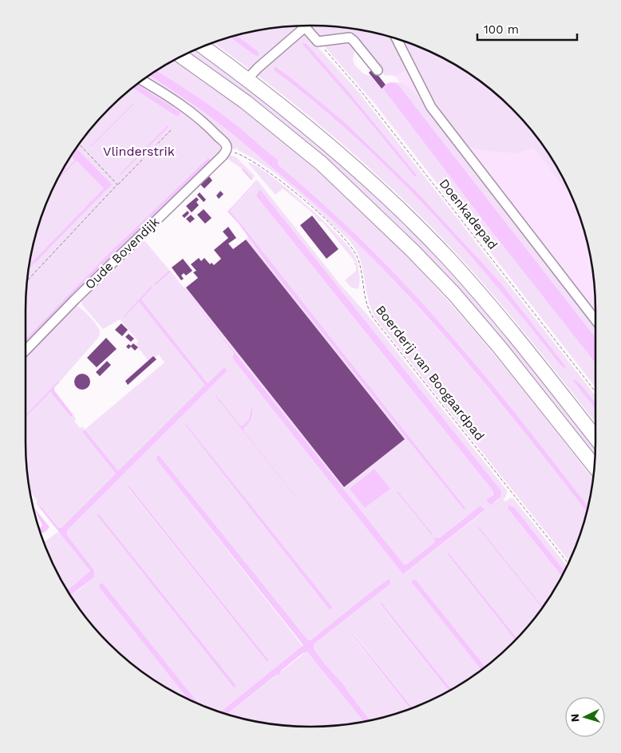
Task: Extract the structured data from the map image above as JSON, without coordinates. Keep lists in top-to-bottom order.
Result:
{
  "streets": {
    "street": ["Oude Bovendijk"],
    "path": ["Doenkadepad", "Boerderij van Boogaardpad"]
  },
  "crossings": [
    ["Oude Bovendijk", "Boerderij van Boogaardpad"]
  ],
  "parks": ["Vlinderstrik"],
  "scale_bar": "100 m",
  "north": "left"
}
